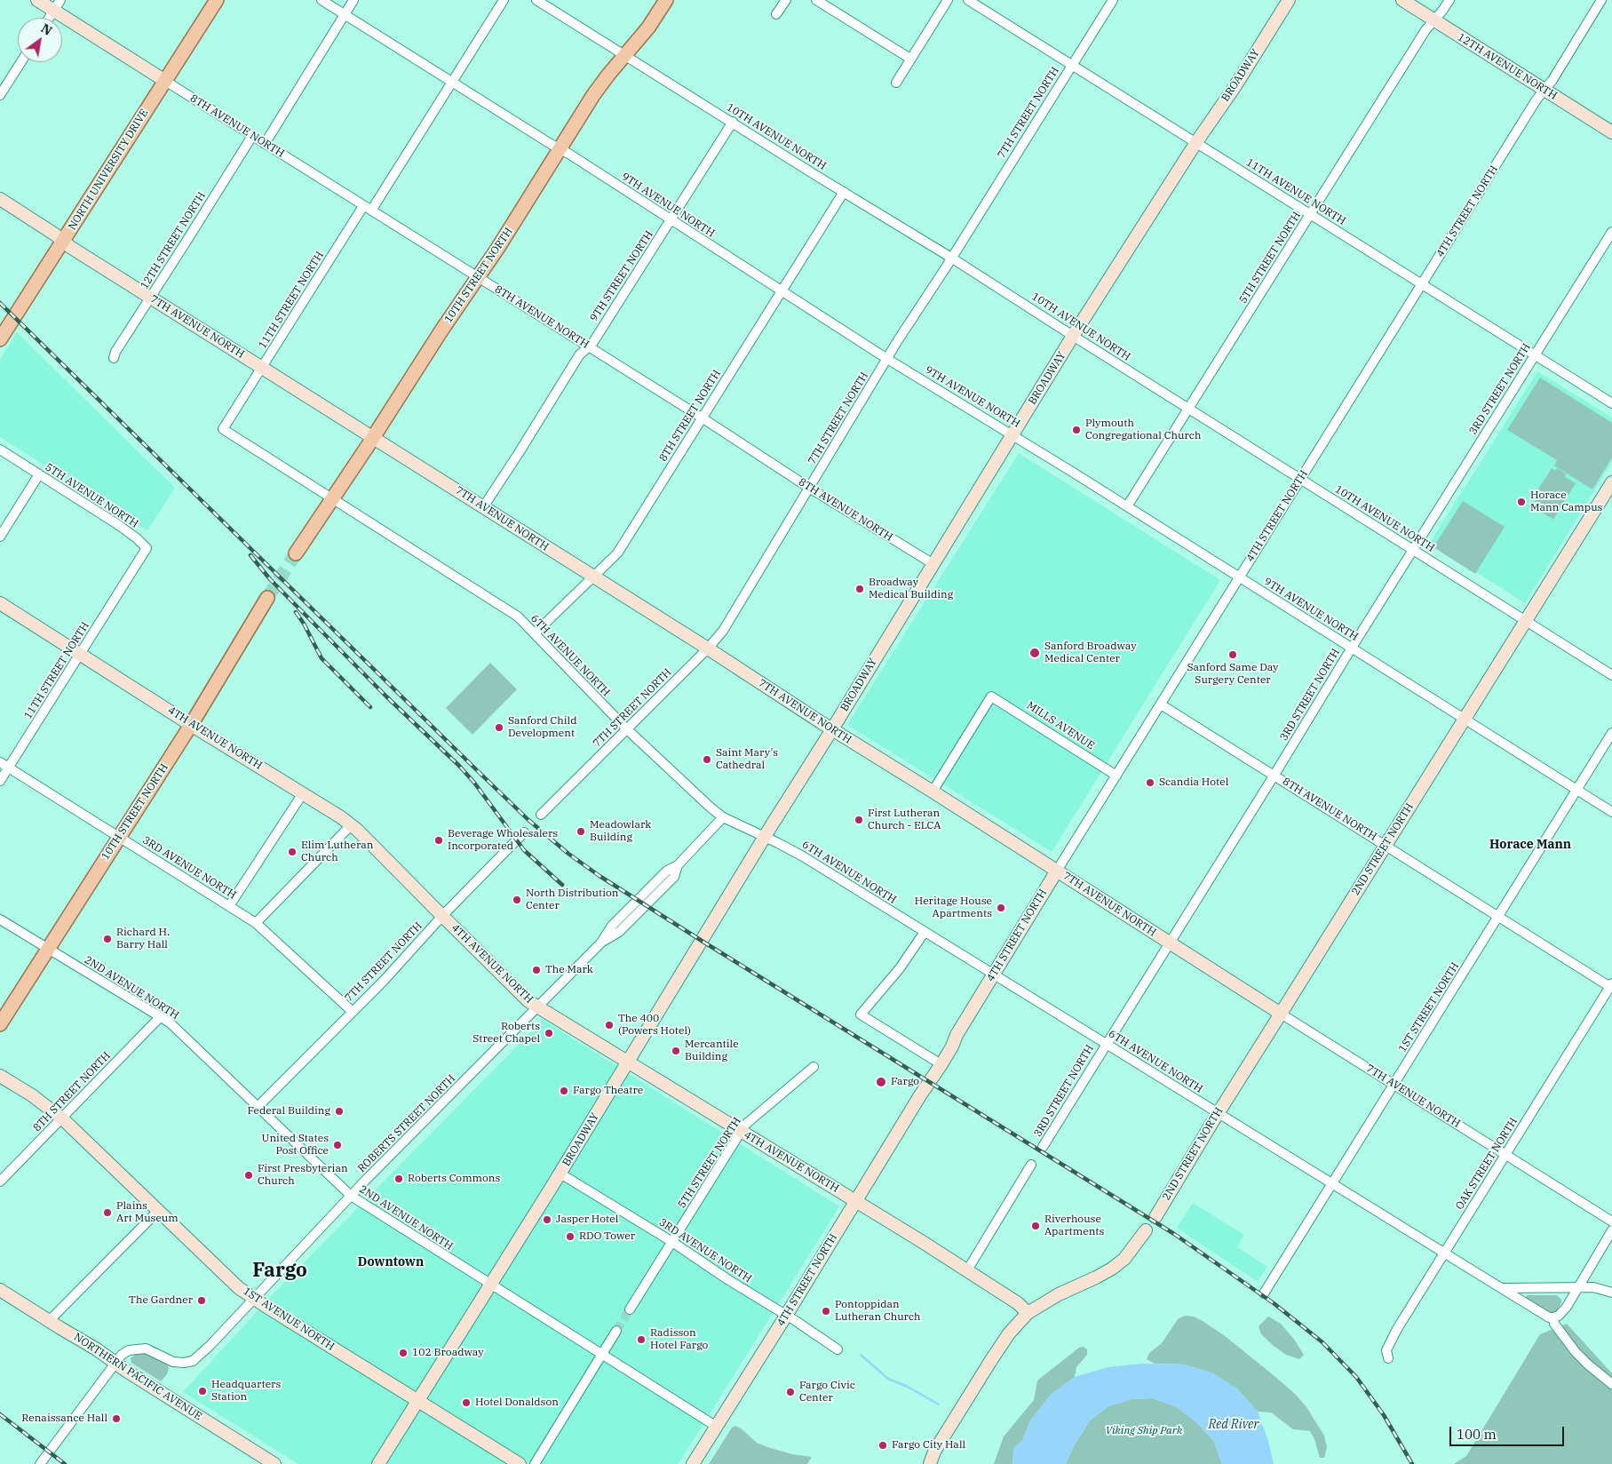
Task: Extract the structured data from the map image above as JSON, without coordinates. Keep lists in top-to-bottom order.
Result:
{
  "streets": {
    "main road": ["NORTH UNIVERSITY DRIVE", "10TH STREET NORTH"],
    "street": [
      "12TH AVENUE NORTH",
      "BROADWAY",
      "7TH STREET NORTH",
      "8TH AVENUE NORTH",
      "10TH AVENUE NORTH",
      "11TH AVENUE NORTH",
      "9TH AVENUE NORTH",
      "4TH STREET NORTH",
      "12TH STREET NORTH",
      "5TH STREET NORTH",
      "9TH STREET NORTH",
      "11TH STREET NORTH",
      "7TH AVENUE NORTH",
      "3RD STREET NORTH",
      "8TH STREET NORTH",
      "5TH AVENUE NORTH",
      "6TH AVENUE NORTH",
      "MILLS AVENUE",
      "4TH AVENUE NORTH",
      "2ND STREET NORTH",
      "3RD AVENUE NORTH",
      "2ND AVENUE NORTH",
      "1ST STREET NORTH",
      "ROBERTS STREET NORTH",
      "OAK STREET NORTH",
      "1ST AVENUE NORTH",
      "NORTHERN PACIFIC AVENUE"
    ]
  },
  "crossings": [
    ["12TH AVENUE NORTH", "4TH STREET NORTH"],
    ["12TH AVENUE NORTH", "5TH STREET NORTH"],
    ["BROADWAY", "8TH AVENUE NORTH"],
    ["BROADWAY", "10TH AVENUE NORTH"],
    ["BROADWAY", "11TH AVENUE NORTH"],
    ["BROADWAY", "9TH AVENUE NORTH"],
    ["BROADWAY", "7TH AVENUE NORTH"],
    ["BROADWAY", "6TH AVENUE NORTH"],
    ["BROADWAY", "4TH AVENUE NORTH"],
    ["BROADWAY", "3RD AVENUE NORTH"],
    ["BROADWAY", "2ND AVENUE NORTH"],
    ["BROADWAY", "1ST AVENUE NORTH"],
    ["7TH STREET NORTH", "8TH AVENUE NORTH"],
    ["7TH STREET NORTH", "10TH AVENUE NORTH"],
    ["7TH STREET NORTH", "11TH AVENUE NORTH"],
    ["7TH STREET NORTH", "9TH AVENUE NORTH"],
    ["7TH STREET NORTH", "7TH AVENUE NORTH"],
    ["7TH STREET NORTH", "6TH AVENUE NORTH"],
    ["7TH STREET NORTH", "4TH AVENUE NORTH"],
    ["7TH STREET NORTH", "3RD AVENUE NORTH"],
    ["7TH STREET NORTH", "2ND AVENUE NORTH"],
    ["8TH AVENUE NORTH", "NORTH UNIVERSITY DRIVE"],
    ["8TH AVENUE NORTH", "4TH STREET NORTH"],
    ["8TH AVENUE NORTH", "12TH STREET NORTH"],
    ["8TH AVENUE NORTH", "10TH STREET NORTH"],
    ["8TH AVENUE NORTH", "9TH STREET NORTH"],
    ["8TH AVENUE NORTH", "11TH STREET NORTH"],
    ["8TH AVENUE NORTH", "3RD STREET NORTH"],
    ["8TH AVENUE NORTH", "8TH STREET NORTH"],
    ["8TH AVENUE NORTH", "2ND STREET NORTH"],
    ["8TH AVENUE NORTH", "1ST STREET NORTH"],
    ["8TH AVENUE NORTH", "OAK STREET NORTH"],
    ["10TH AVENUE NORTH", "4TH STREET NORTH"],
    ["10TH AVENUE NORTH", "5TH STREET NORTH"],
    ["10TH AVENUE NORTH", "10TH STREET NORTH"],
    ["10TH AVENUE NORTH", "9TH STREET NORTH"],
    ["10TH AVENUE NORTH", "3RD STREET NORTH"],
    ["10TH AVENUE NORTH", "8TH STREET NORTH"],
    ["10TH AVENUE NORTH", "2ND STREET NORTH"],
    ["NORTH UNIVERSITY DRIVE", "7TH AVENUE NORTH"],
    ["11TH AVENUE NORTH", "4TH STREET NORTH"],
    ["11TH AVENUE NORTH", "5TH STREET NORTH"],
    ["11TH AVENUE NORTH", "3RD STREET NORTH"],
    ["9TH AVENUE NORTH", "4TH STREET NORTH"],
    ["9TH AVENUE NORTH", "5TH STREET NORTH"],
    ["9TH AVENUE NORTH", "10TH STREET NORTH"],
    ["9TH AVENUE NORTH", "9TH STREET NORTH"],
    ["9TH AVENUE NORTH", "11TH STREET NORTH"],
    ["9TH AVENUE NORTH", "3RD STREET NORTH"],
    ["9TH AVENUE NORTH", "8TH STREET NORTH"],
    ["9TH AVENUE NORTH", "2ND STREET NORTH"],
    ["9TH AVENUE NORTH", "1ST STREET NORTH"],
    ["4TH STREET NORTH", "7TH AVENUE NORTH"],
    ["4TH STREET NORTH", "6TH AVENUE NORTH"],
    ["4TH STREET NORTH", "MILLS AVENUE"],
    ["4TH STREET NORTH", "4TH AVENUE NORTH"],
    ["4TH STREET NORTH", "3RD AVENUE NORTH"],
    ["4TH STREET NORTH", "2ND AVENUE NORTH"],
    ["12TH STREET NORTH", "7TH AVENUE NORTH"],
    ["5TH STREET NORTH", "4TH AVENUE NORTH"],
    ["5TH STREET NORTH", "3RD AVENUE NORTH"],
    ["10TH STREET NORTH", "7TH AVENUE NORTH"],
    ["10TH STREET NORTH", "6TH AVENUE NORTH"],
    ["10TH STREET NORTH", "4TH AVENUE NORTH"],
    ["10TH STREET NORTH", "3RD AVENUE NORTH"],
    ["10TH STREET NORTH", "2ND AVENUE NORTH"],
    ["9TH STREET NORTH", "7TH AVENUE NORTH"],
    ["11TH STREET NORTH", "7TH AVENUE NORTH"],
    ["11TH STREET NORTH", "5TH AVENUE NORTH"],
    ["11TH STREET NORTH", "6TH AVENUE NORTH"],
    ["11TH STREET NORTH", "4TH AVENUE NORTH"],
    ["11TH STREET NORTH", "3RD AVENUE NORTH"],
    ["7TH AVENUE NORTH", "3RD STREET NORTH"],
    ["7TH AVENUE NORTH", "8TH STREET NORTH"],
    ["7TH AVENUE NORTH", "MILLS AVENUE"],
    ["7TH AVENUE NORTH", "2ND STREET NORTH"],
    ["7TH AVENUE NORTH", "1ST STREET NORTH"],
    ["7TH AVENUE NORTH", "OAK STREET NORTH"],
    ["3RD STREET NORTH", "6TH AVENUE NORTH"],
    ["8TH STREET NORTH", "6TH AVENUE NORTH"],
    ["8TH STREET NORTH", "2ND AVENUE NORTH"],
    ["8TH STREET NORTH", "1ST AVENUE NORTH"],
    ["6TH AVENUE NORTH", "2ND STREET NORTH"],
    ["6TH AVENUE NORTH", "1ST STREET NORTH"],
    ["6TH AVENUE NORTH", "ROBERTS STREET NORTH"],
    ["6TH AVENUE NORTH", "OAK STREET NORTH"],
    ["4TH AVENUE NORTH", "ROBERTS STREET NORTH"],
    ["2ND AVENUE NORTH", "ROBERTS STREET NORTH"],
    ["ROBERTS STREET NORTH", "1ST AVENUE NORTH"],
    ["ROBERTS STREET NORTH", "NORTHERN PACIFIC AVENUE"]
  ],
  "districts": ["Horace Mann", "Downtown", "Fargo"],
  "water": ["Red River"],
  "parks": ["Viking Ship Park"],
  "places": [
    "Plymouth Congregational Church",
    "Horace Mann Campus",
    "Broadway Medical Building",
    "Sanford Broadway Medical Center",
    "Sanford Same Day Surgery Center",
    "Sanford Child Development",
    "Saint Mary's Cathedral",
    "Scandia Hotel",
    "First Lutheran Church - ELCA",
    "Meadowlark Building",
    "Beverage Wholesalers Incorporated",
    "Elim Lutheran Church",
    "North Distribution Center",
    "Heritage House Apartments",
    "Richard H. Barry Hall",
    "The Mark",
    "The 400 (Powers Hotel)",
    "Roberts Street Chapel",
    "Mercantile Building",
    "Fargo",
    "Fargo Theatre",
    "Federal Building",
    "United States Post Office",
    "First Presbyterian Church",
    "Roberts Commons",
    "Plains Art Museum",
    "Jasper Hotel",
    "Riverhouse Apartments",
    "RDO Tower",
    "The Gardner",
    "Pontoppidan Lutheran Church",
    "Radisson Hotel Fargo",
    "102 Broadway",
    "Headquarters Station",
    "Fargo Civic Center",
    "Hotel Donaldson",
    "Renaissance Hall",
    "Fargo City Hall"
  ],
  "scale_bar": "100 m",
  "north": "top right"
}
